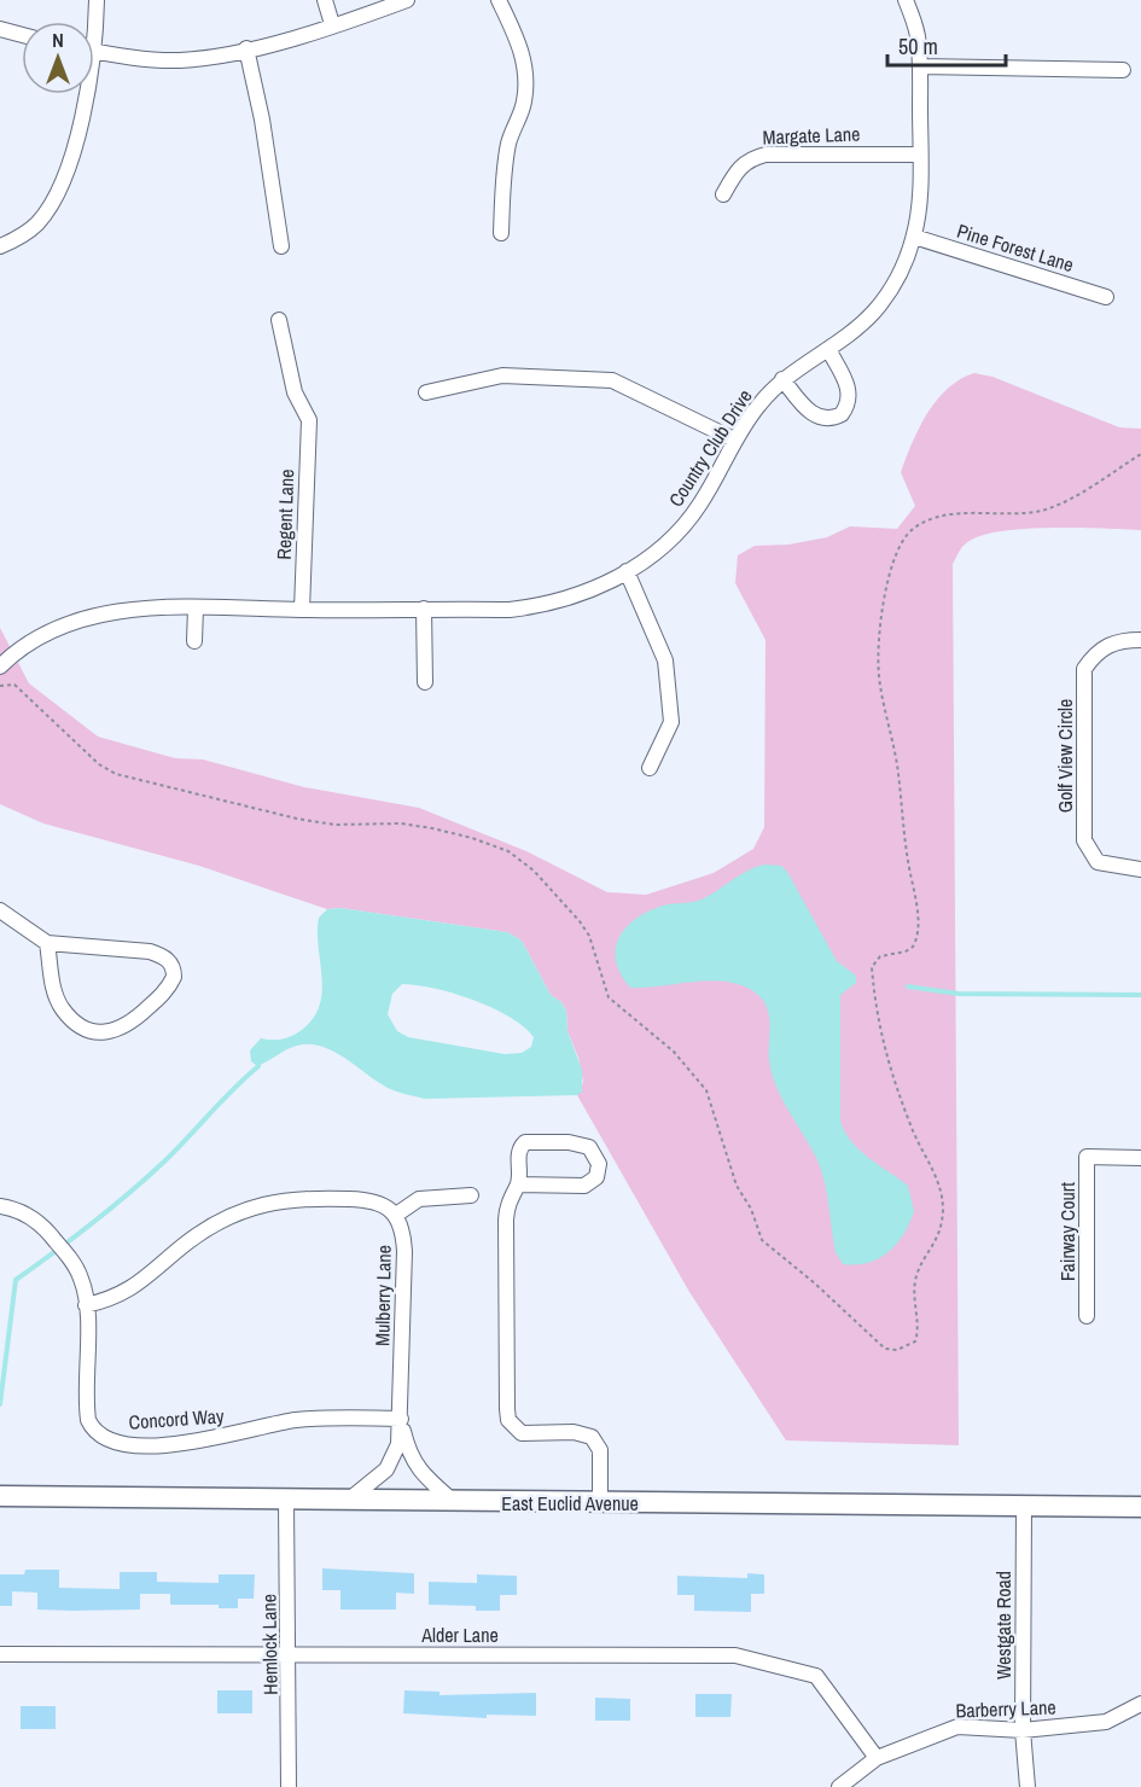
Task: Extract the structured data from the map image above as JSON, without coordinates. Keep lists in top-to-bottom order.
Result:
{
  "streets": {
    "main road": ["East Euclid Avenue"],
    "street": [
      "Margate Lane",
      "Pine Forest Lane",
      "Country Club Drive",
      "Regent Lane",
      "Golf View Circle",
      "Fairway Court",
      "Mulberry Lane",
      "Concord Way",
      "Westgate Road",
      "Alder Lane",
      "Hemlock Lane",
      "Barberry Lane"
    ]
  },
  "crossings": [
    ["Margate Lane", "Country Club Drive"],
    ["Pine Forest Lane", "Country Club Drive"],
    ["Country Club Drive", "Regent Lane"],
    ["Mulberry Lane", "Concord Way"],
    ["Mulberry Lane", "East Euclid Avenue"],
    ["East Euclid Avenue", "Westgate Road"],
    ["East Euclid Avenue", "Hemlock Lane"],
    ["Westgate Road", "Barberry Lane"],
    ["Alder Lane", "Hemlock Lane"],
    ["Alder Lane", "Barberry Lane"]
  ],
  "scale_bar": "50 m",
  "north": "top"
}
